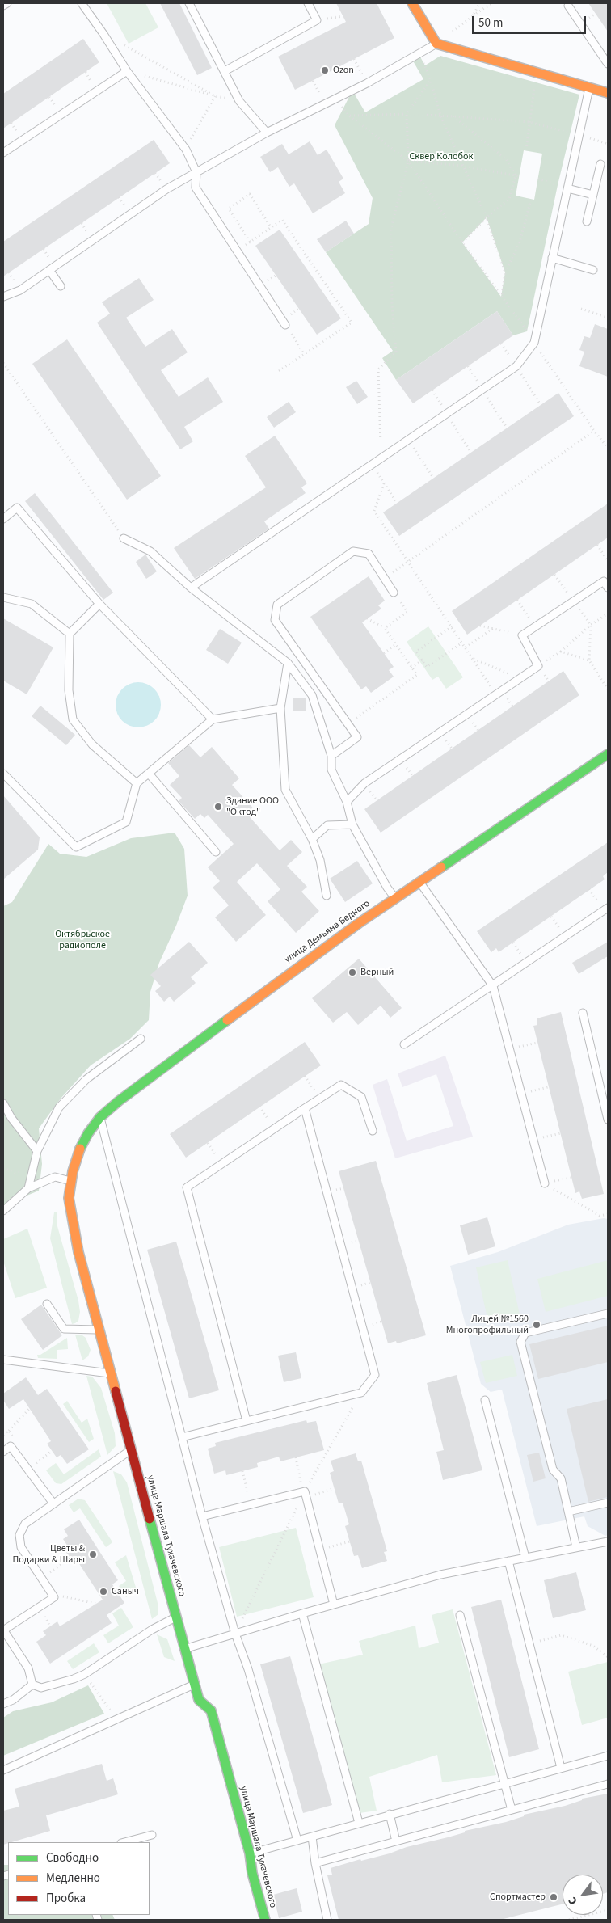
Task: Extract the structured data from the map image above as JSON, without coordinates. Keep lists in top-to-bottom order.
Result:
{
  "streets": {
    "street": ["улица Демьяна Бедного", "улица Маршала Тухачевского"]
  },
  "crossings": [
    ["улица Демьяна Бедного", "улица Маршала Тухачевского"]
  ],
  "parks": ["Сквер Колобок", "Октябрьское радиополе"],
  "places": [
    "Ozon",
    "Здание ООО \"Октод\"",
    "Верный",
    "Лицей №1560 Многопрофильный",
    "Цветы & Подарки & Шары",
    "Саныч",
    "Спортмастер"
  ],
  "legend": ["Свободно", "Медленно", "Пробка"],
  "scale_bar": "50 m",
  "north": "bottom left"
}
